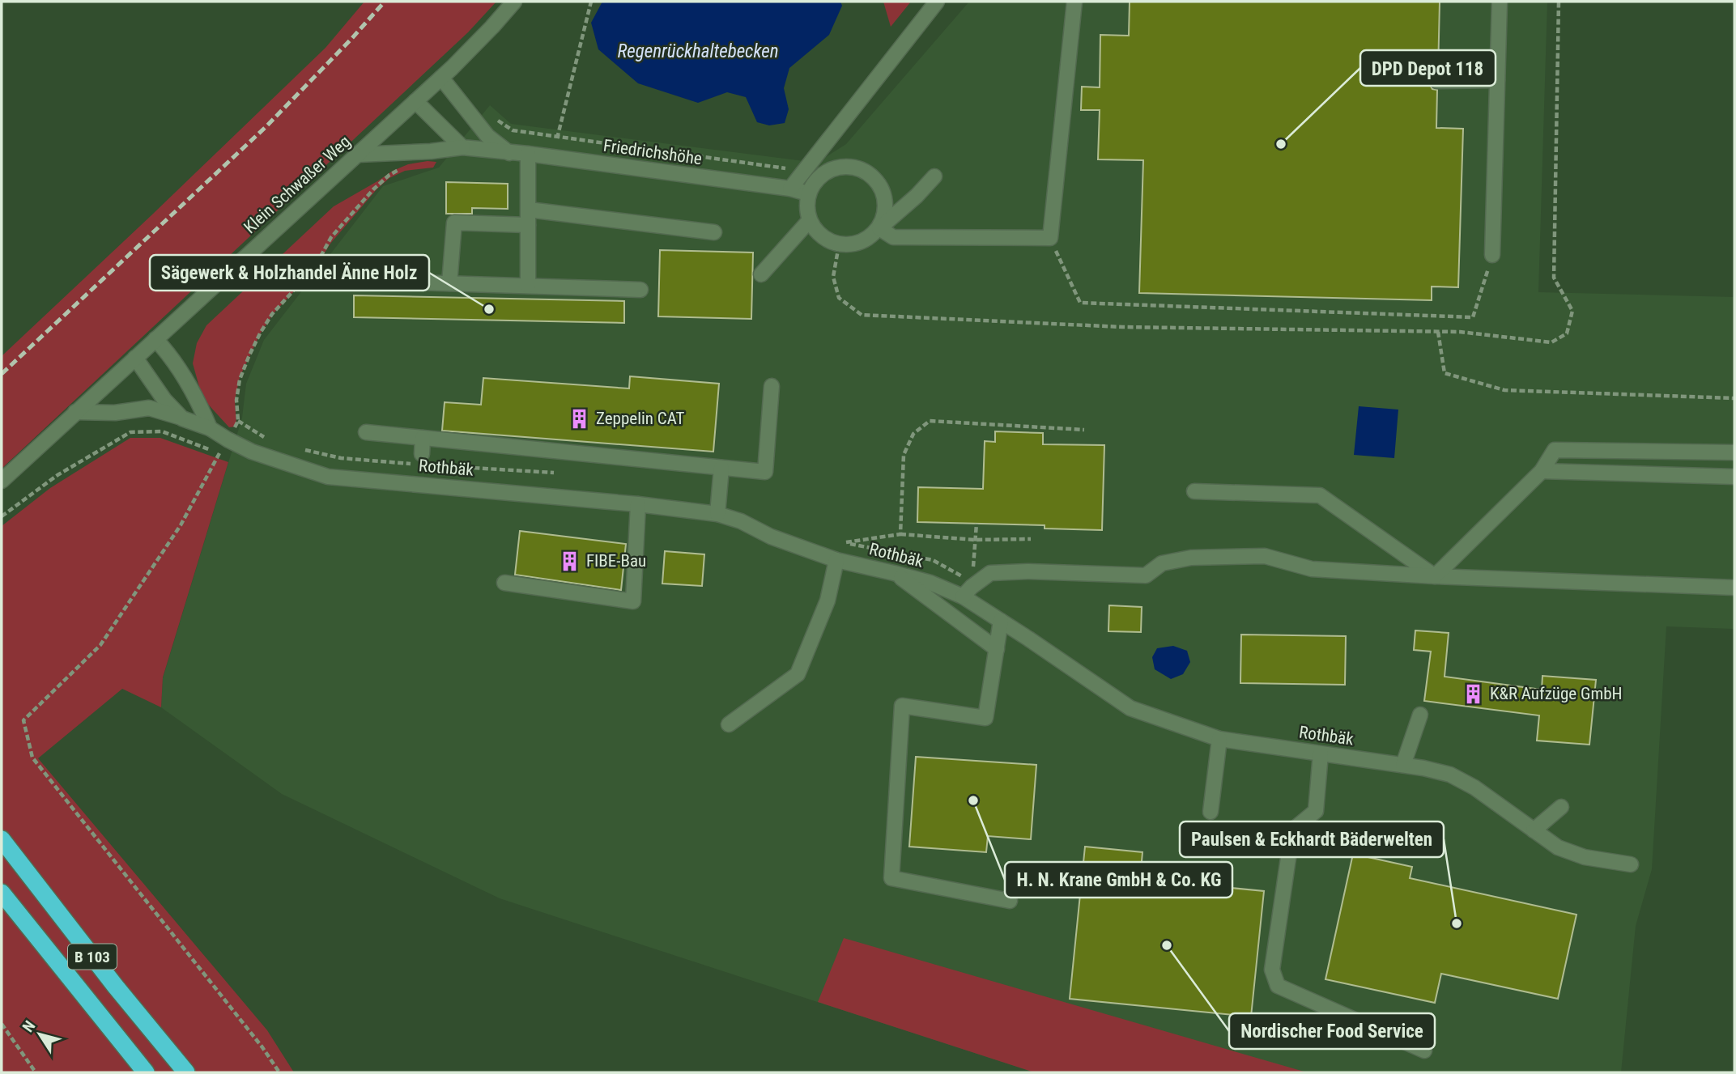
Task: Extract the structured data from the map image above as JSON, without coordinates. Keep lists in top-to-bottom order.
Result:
{
  "streets": {
    "highway": ["B 103"],
    "street": ["Friedrichshöhe", "Klein Schwaßer Weg", "Rothbäk"]
  },
  "crossings": [
    ["Friedrichshöhe", "Klein Schwaßer Weg"],
    ["Klein Schwaßer Weg", "Rothbäk"]
  ],
  "water": ["Regenrückhaltebecken"],
  "places": {
    "other": [
      "DPD Depot 118",
      "Sägewerk & Holzhandel Änne Holz",
      "H. N. Krane GmbH & Co. KG",
      "Paulsen & Eckhardt Bäderwelten",
      "Nordischer Food Service"
    ],
    "building": ["Zeppelin CAT", "FIBE-Bau", "K&R Aufzüge GmbH"]
  },
  "north": "top left"
}
